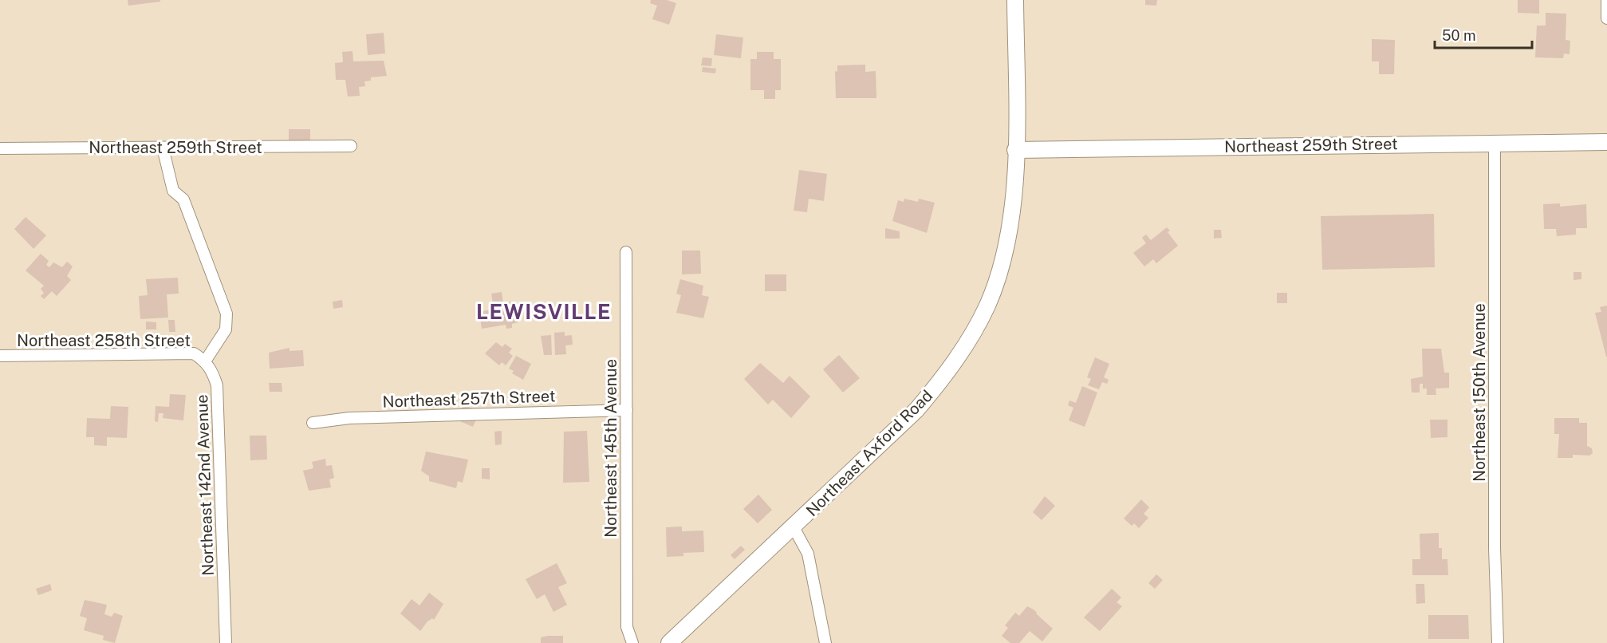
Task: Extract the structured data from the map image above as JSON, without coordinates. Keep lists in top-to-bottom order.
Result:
{
  "streets": {
    "main road": ["Northeast 259th Street", "Northeast Axford Road"],
    "street": [
      "Northeast 258th Street",
      "Northeast 150th Avenue",
      "Northeast 257th Street",
      "Northeast 145th Avenue",
      "Northeast 142nd Avenue"
    ]
  },
  "crossings": [
    ["Northeast 259th Street", "Northeast 150th Avenue"],
    ["Northeast 259th Street", "Northeast Axford Road"],
    ["Northeast 258th Street", "Northeast 142nd Avenue"],
    ["Northeast 257th Street", "Northeast 145th Avenue"]
  ],
  "districts": ["LEWISVILLE"],
  "scale_bar": "50 m"
}
